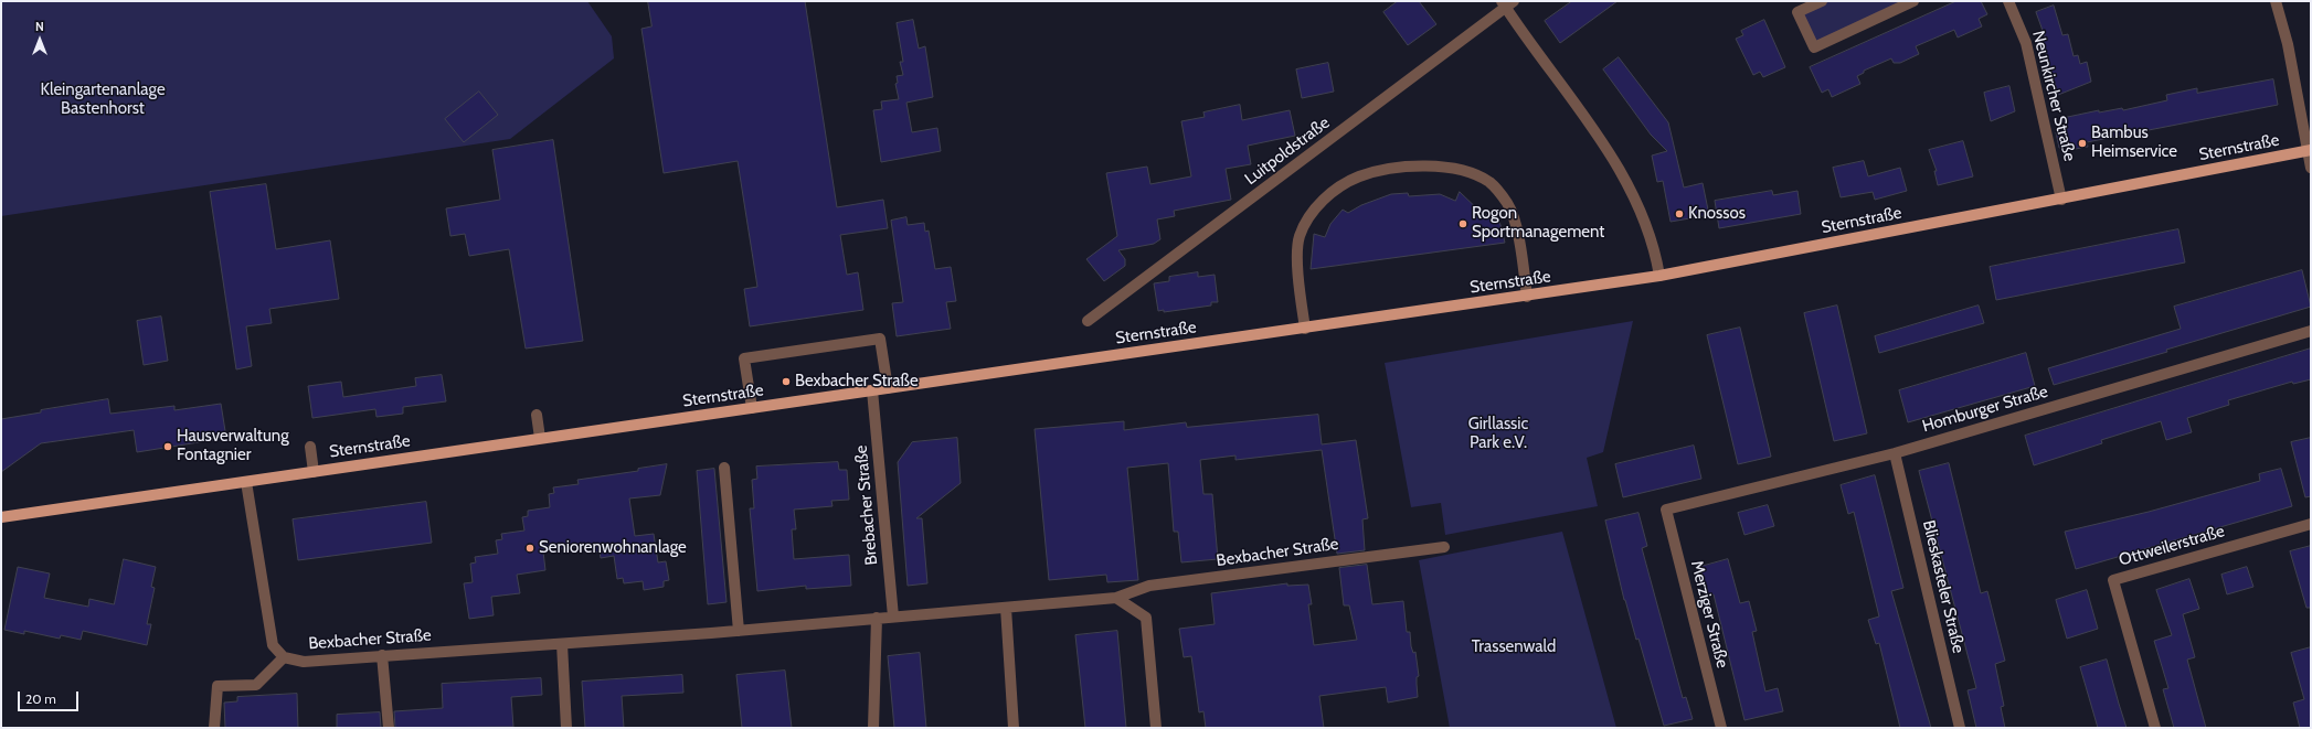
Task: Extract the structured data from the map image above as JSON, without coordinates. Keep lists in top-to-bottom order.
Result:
{
  "streets": {
    "main road": ["Sternstraße"],
    "street": [
      "Neunkircher Straße",
      "Luitpoldstraße",
      "Homburger Straße",
      "Brebacher Straße",
      "Ottweilerstraße",
      "Bexbacher Straße",
      "Blieskasteler Straße",
      "Merziger Straße"
    ]
  },
  "crossings": [
    ["Neunkircher Straße", "Sternstraße"],
    ["Sternstraße", "Luitpoldstraße"],
    ["Sternstraße", "Brebacher Straße"],
    ["Homburger Straße", "Blieskasteler Straße"],
    ["Homburger Straße", "Merziger Straße"],
    ["Brebacher Straße", "Bexbacher Straße"]
  ],
  "parks": ["Kleingartenanlage Bastenhorst", "Girllassic Park e.V.", "Trassenwald"],
  "places": [
    "Bambus Heimservice",
    "Knossos",
    "Rogon Sportmanagement",
    "Bexbacher Straße",
    "Hausverwaltung Fontagnier",
    "Seniorenwohnanlage"
  ],
  "scale_bar": "20 m",
  "north": "top"
}
